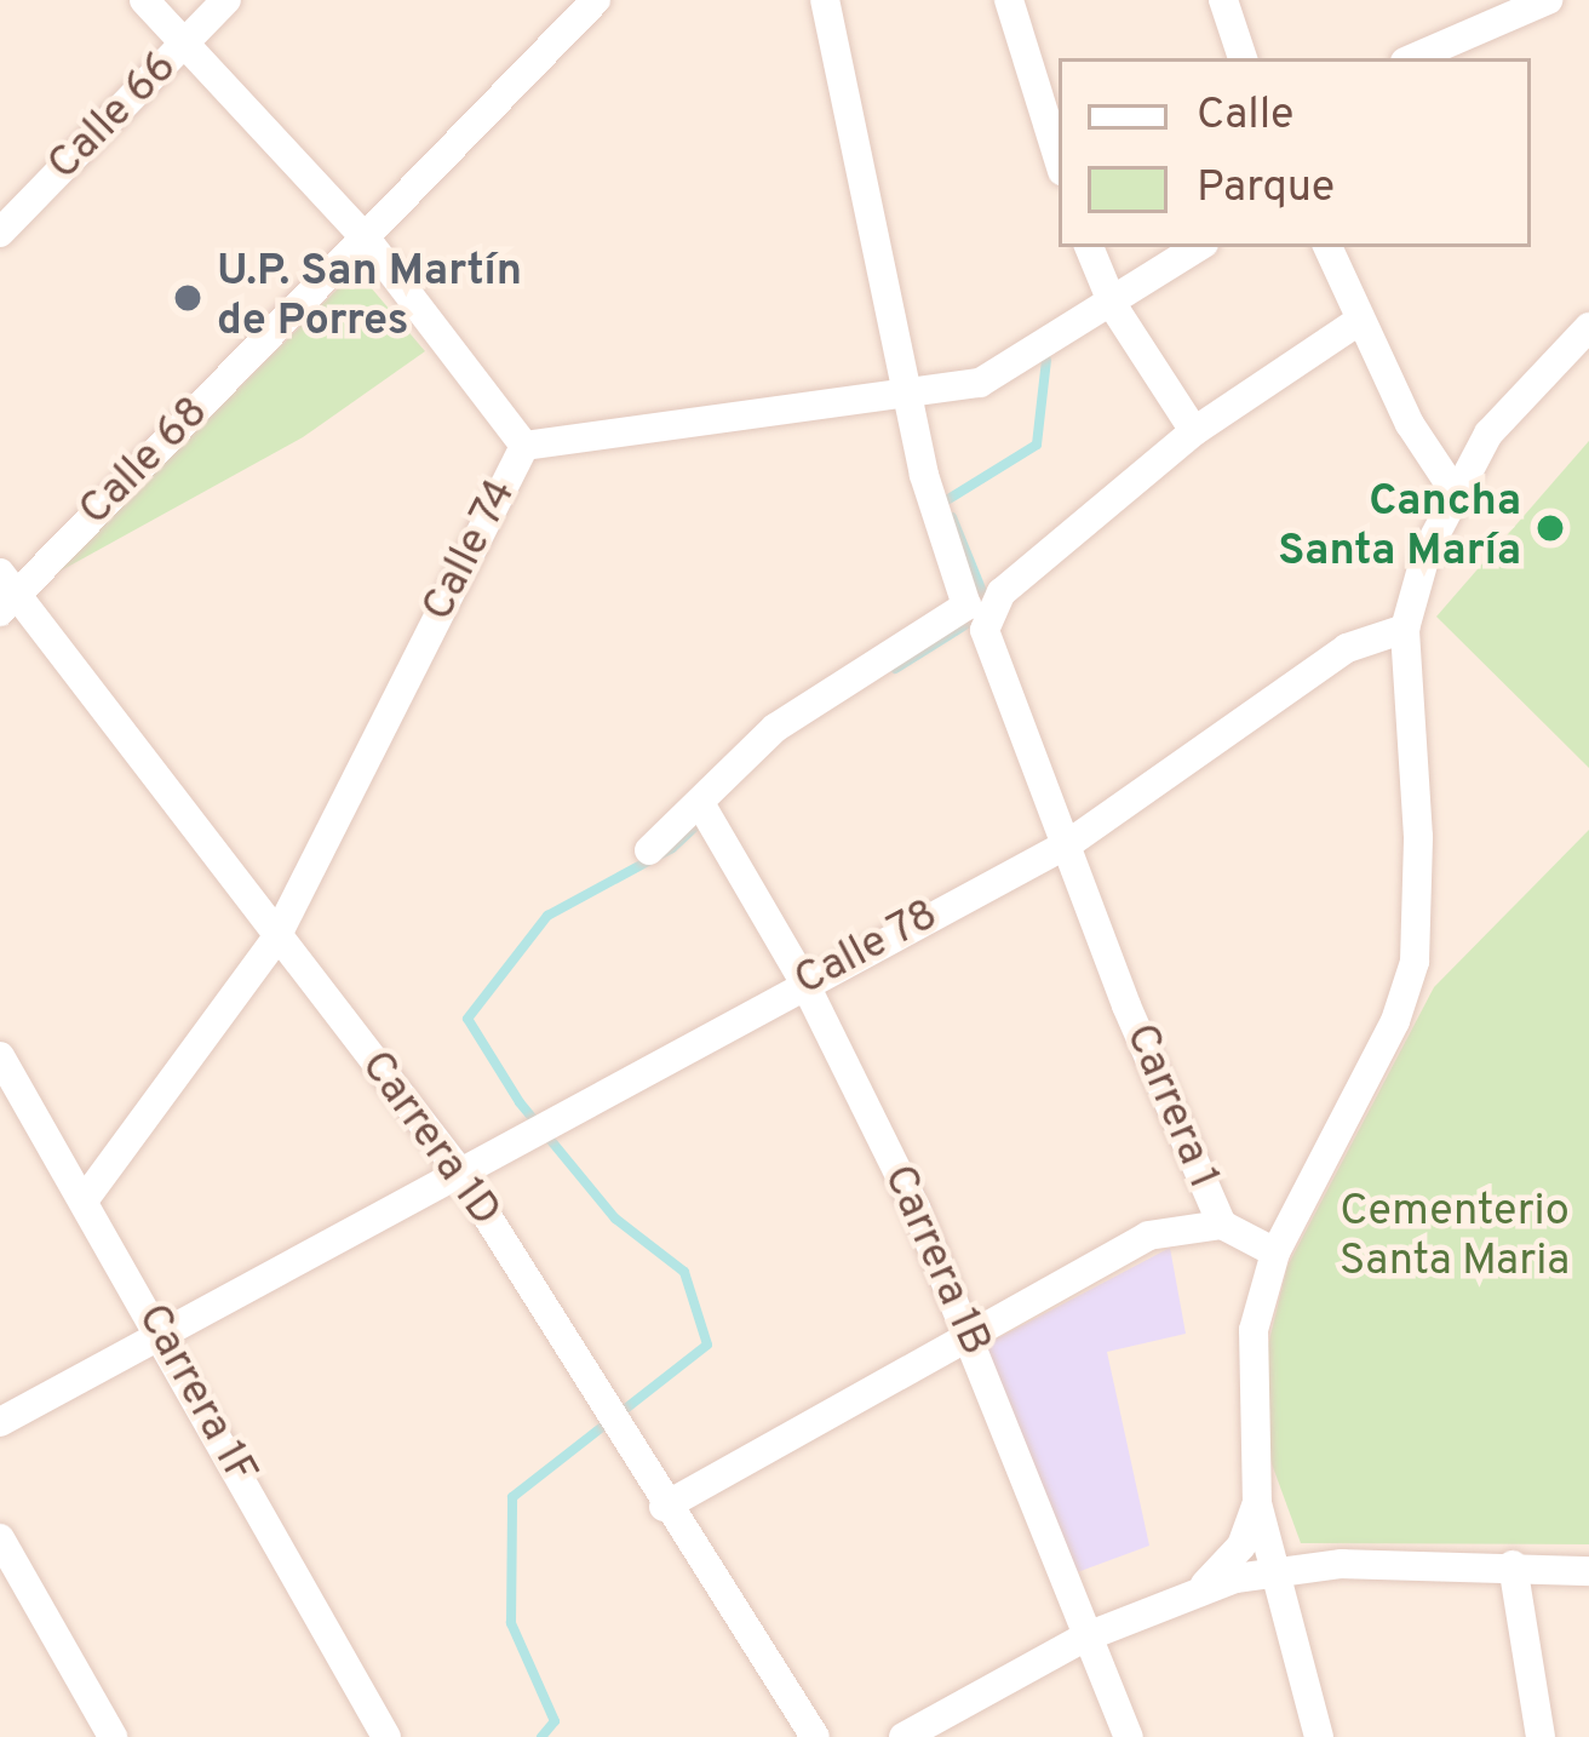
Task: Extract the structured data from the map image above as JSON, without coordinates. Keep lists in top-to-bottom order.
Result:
{
  "streets": {
    "street": [
      "Calle 66",
      "Calle 68",
      "Calle 74",
      "Calle 78",
      "Carrera 1",
      "Carrera 1D",
      "Carrera 1B",
      "Carrera 1F"
    ]
  },
  "crossings": [
    ["Calle 68", "Carrera 1D"],
    ["Calle 74", "Carrera 1"],
    ["Calle 74", "Carrera 1D"],
    ["Calle 74", "Carrera 1F"],
    ["Calle 78", "Carrera 1"],
    ["Calle 78", "Carrera 1D"],
    ["Calle 78", "Carrera 1B"],
    ["Calle 78", "Carrera 1F"]
  ],
  "parks": ["Cementerio Santa Maria"],
  "places": ["U.P. San Martín de Porres", "Cancha Santa María"],
  "legend": ["Calle", "Parque"]
}
